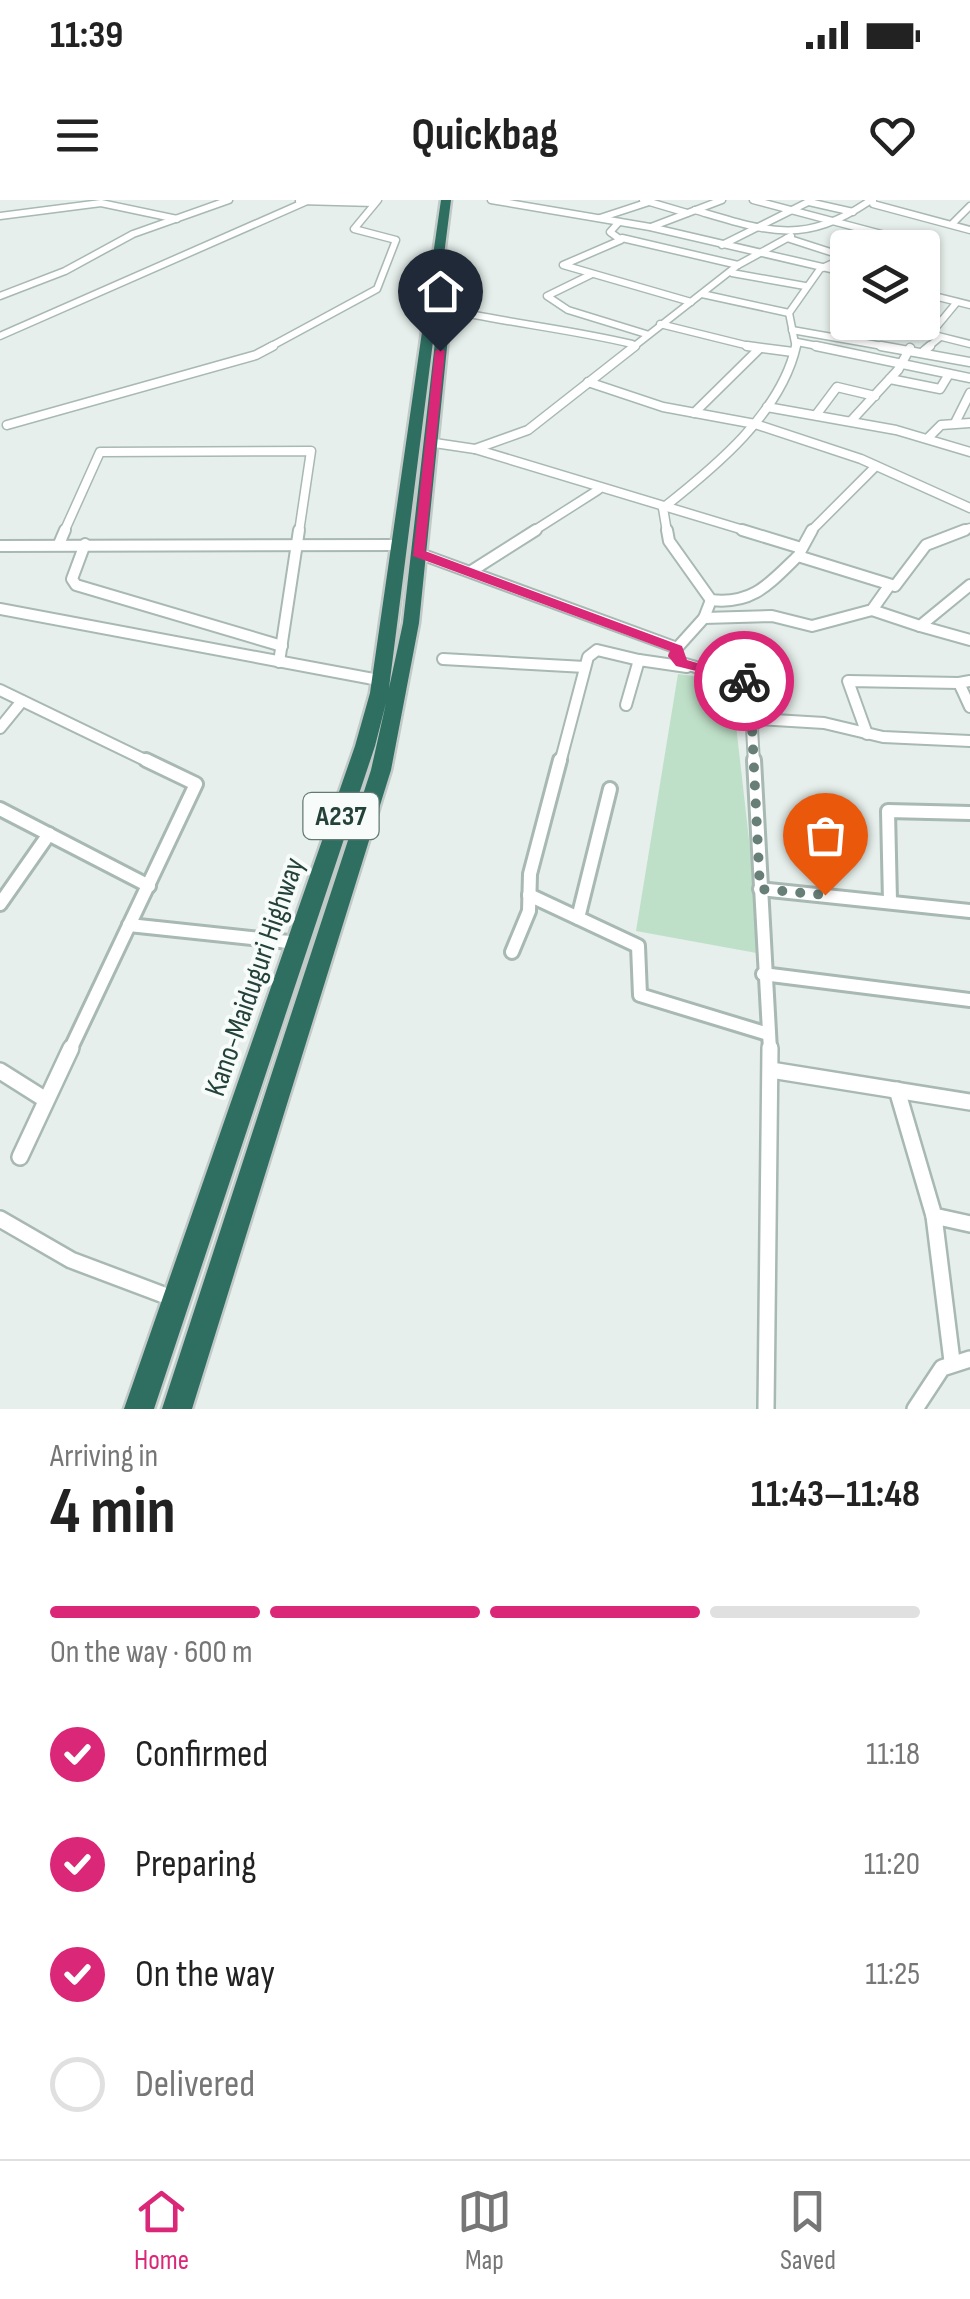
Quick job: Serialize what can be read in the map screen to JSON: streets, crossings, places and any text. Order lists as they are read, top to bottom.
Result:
{
  "streets": {
    "highway": ["A237", "Kano-Maiduguri Highway"]
  },
  "page": {
    "status": "11:39",
    "header": "Quickbag",
    "heading": ["4 min", "Arriving in", "11:43–11:48"],
    "bar": "On the way · 600 m",
    "list": [
      ["Confirmed", "11:18"],
      ["Preparing", "11:20"],
      ["On the way", "11:25"],
      "Delivered"
    ],
    "tabs": ["Home", "Map", "Saved"]
  }
}
